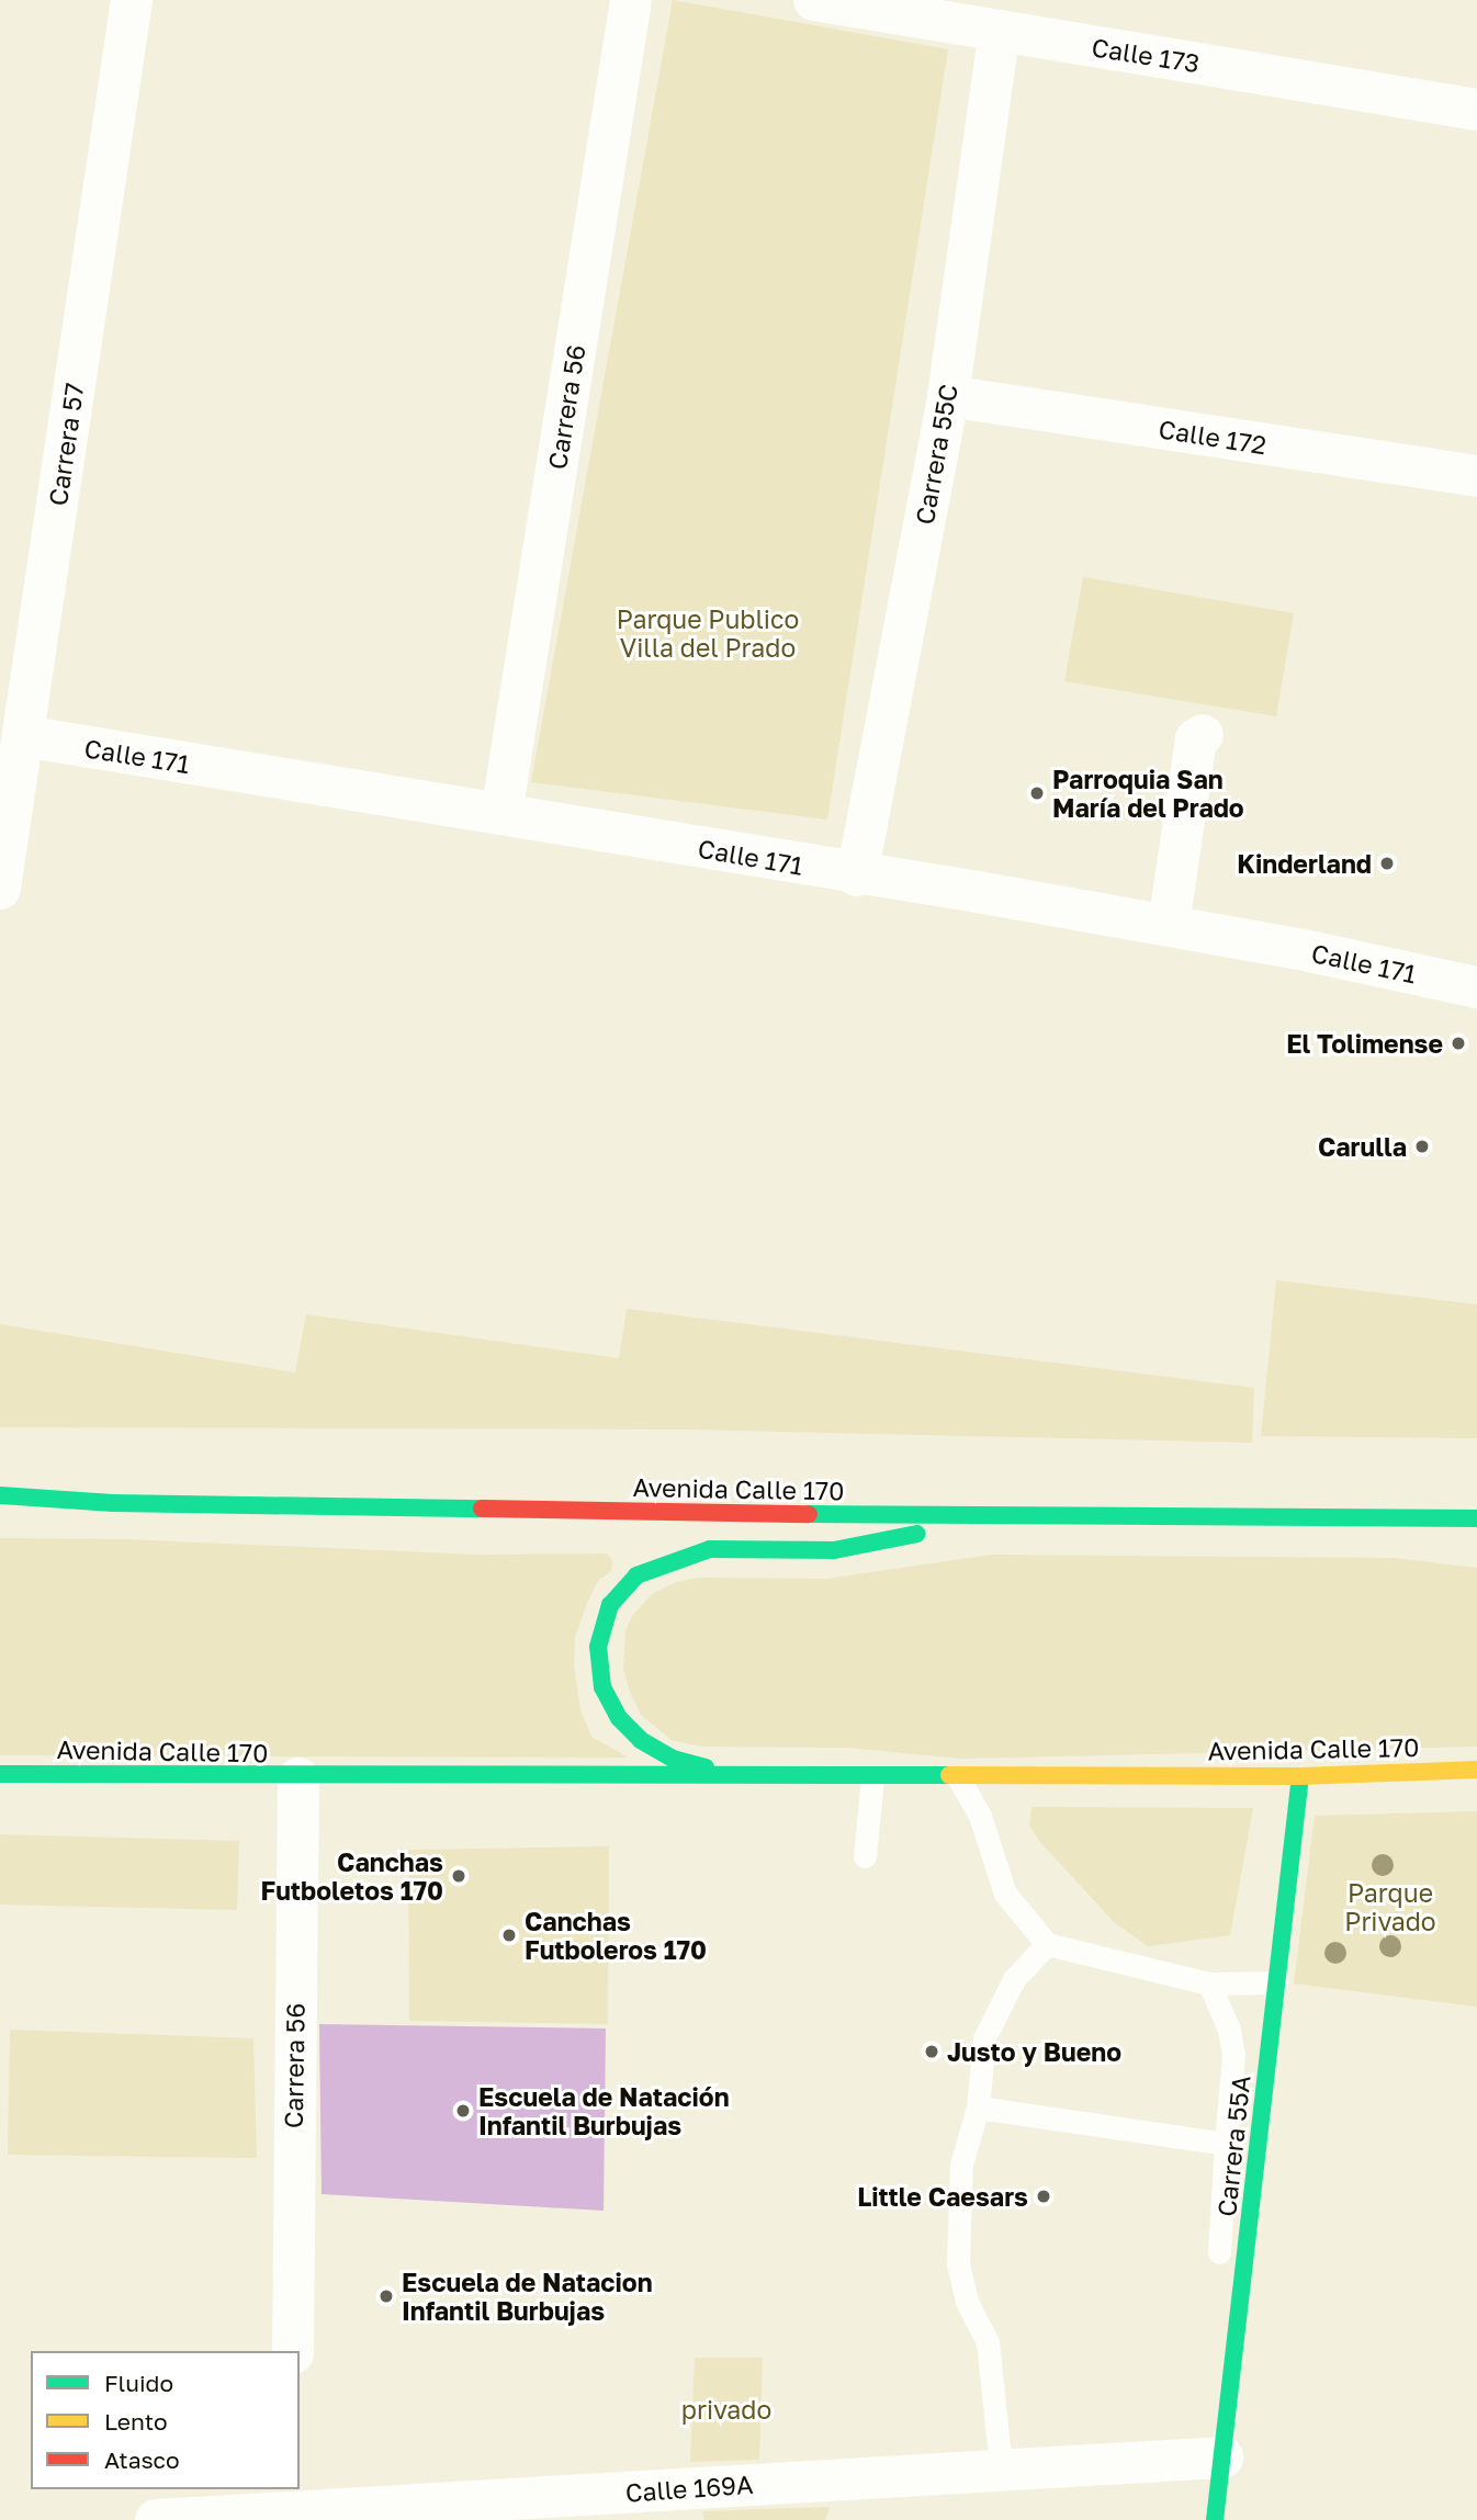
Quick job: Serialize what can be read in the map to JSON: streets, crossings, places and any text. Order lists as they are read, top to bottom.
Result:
{
  "streets": {
    "main road": ["Avenida Calle 170", "Carrera 55A"],
    "street": [
      "Calle 173",
      "Carrera 56",
      "Calle 172",
      "Carrera 57",
      "Carrera 55C",
      "Calle 171",
      "Calle 169A"
    ]
  },
  "crossings": [
    ["Calle 173", "Carrera 55C"],
    ["Carrera 56", "Calle 171"],
    ["Carrera 56", "Avenida Calle 170"],
    ["Calle 172", "Carrera 55C"],
    ["Carrera 57", "Calle 171"],
    ["Carrera 55C", "Calle 171"],
    ["Avenida Calle 170", "Carrera 55A"],
    ["Carrera 55A", "Calle 169A"]
  ],
  "parks": ["Parque Publico Villa del Prado", "Parque Privado", "privado"],
  "places": [
    "Parroquia San María del Prado",
    "Kinderland",
    "El Tolimense",
    "Carulla",
    "Canchas Futboletos 170",
    "Canchas Futboleros 170",
    "Justo y Bueno",
    "Escuela de Natación Infantil Burbujas",
    "Little Caesars",
    "Escuela de Natacion Infantil Burbujas"
  ],
  "legend": ["Fluido", "Lento", "Atasco"]
}
